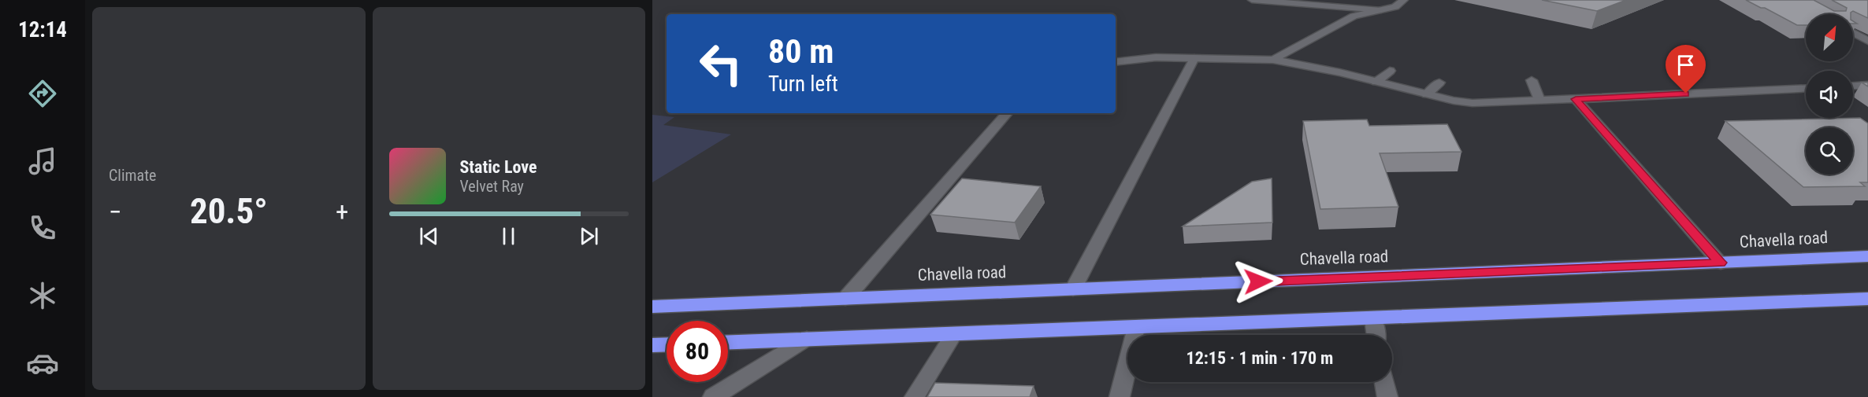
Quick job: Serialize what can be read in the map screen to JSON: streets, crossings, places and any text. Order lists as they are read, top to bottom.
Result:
{
  "streets": {
    "highway": ["Chavella road"]
  },
  "north": "top right",
  "page": {
    "tabs": "12:14",
    "tile": "Climate",
    "turn": ["80 m", "Turn left"],
    "song": ["Static Love", "Velvet Ray"],
    "heat": ["−", "20.5°", "+"],
    "limit": "80",
    "trip": "12:15 · 1 min · 170 m"
  }
}
